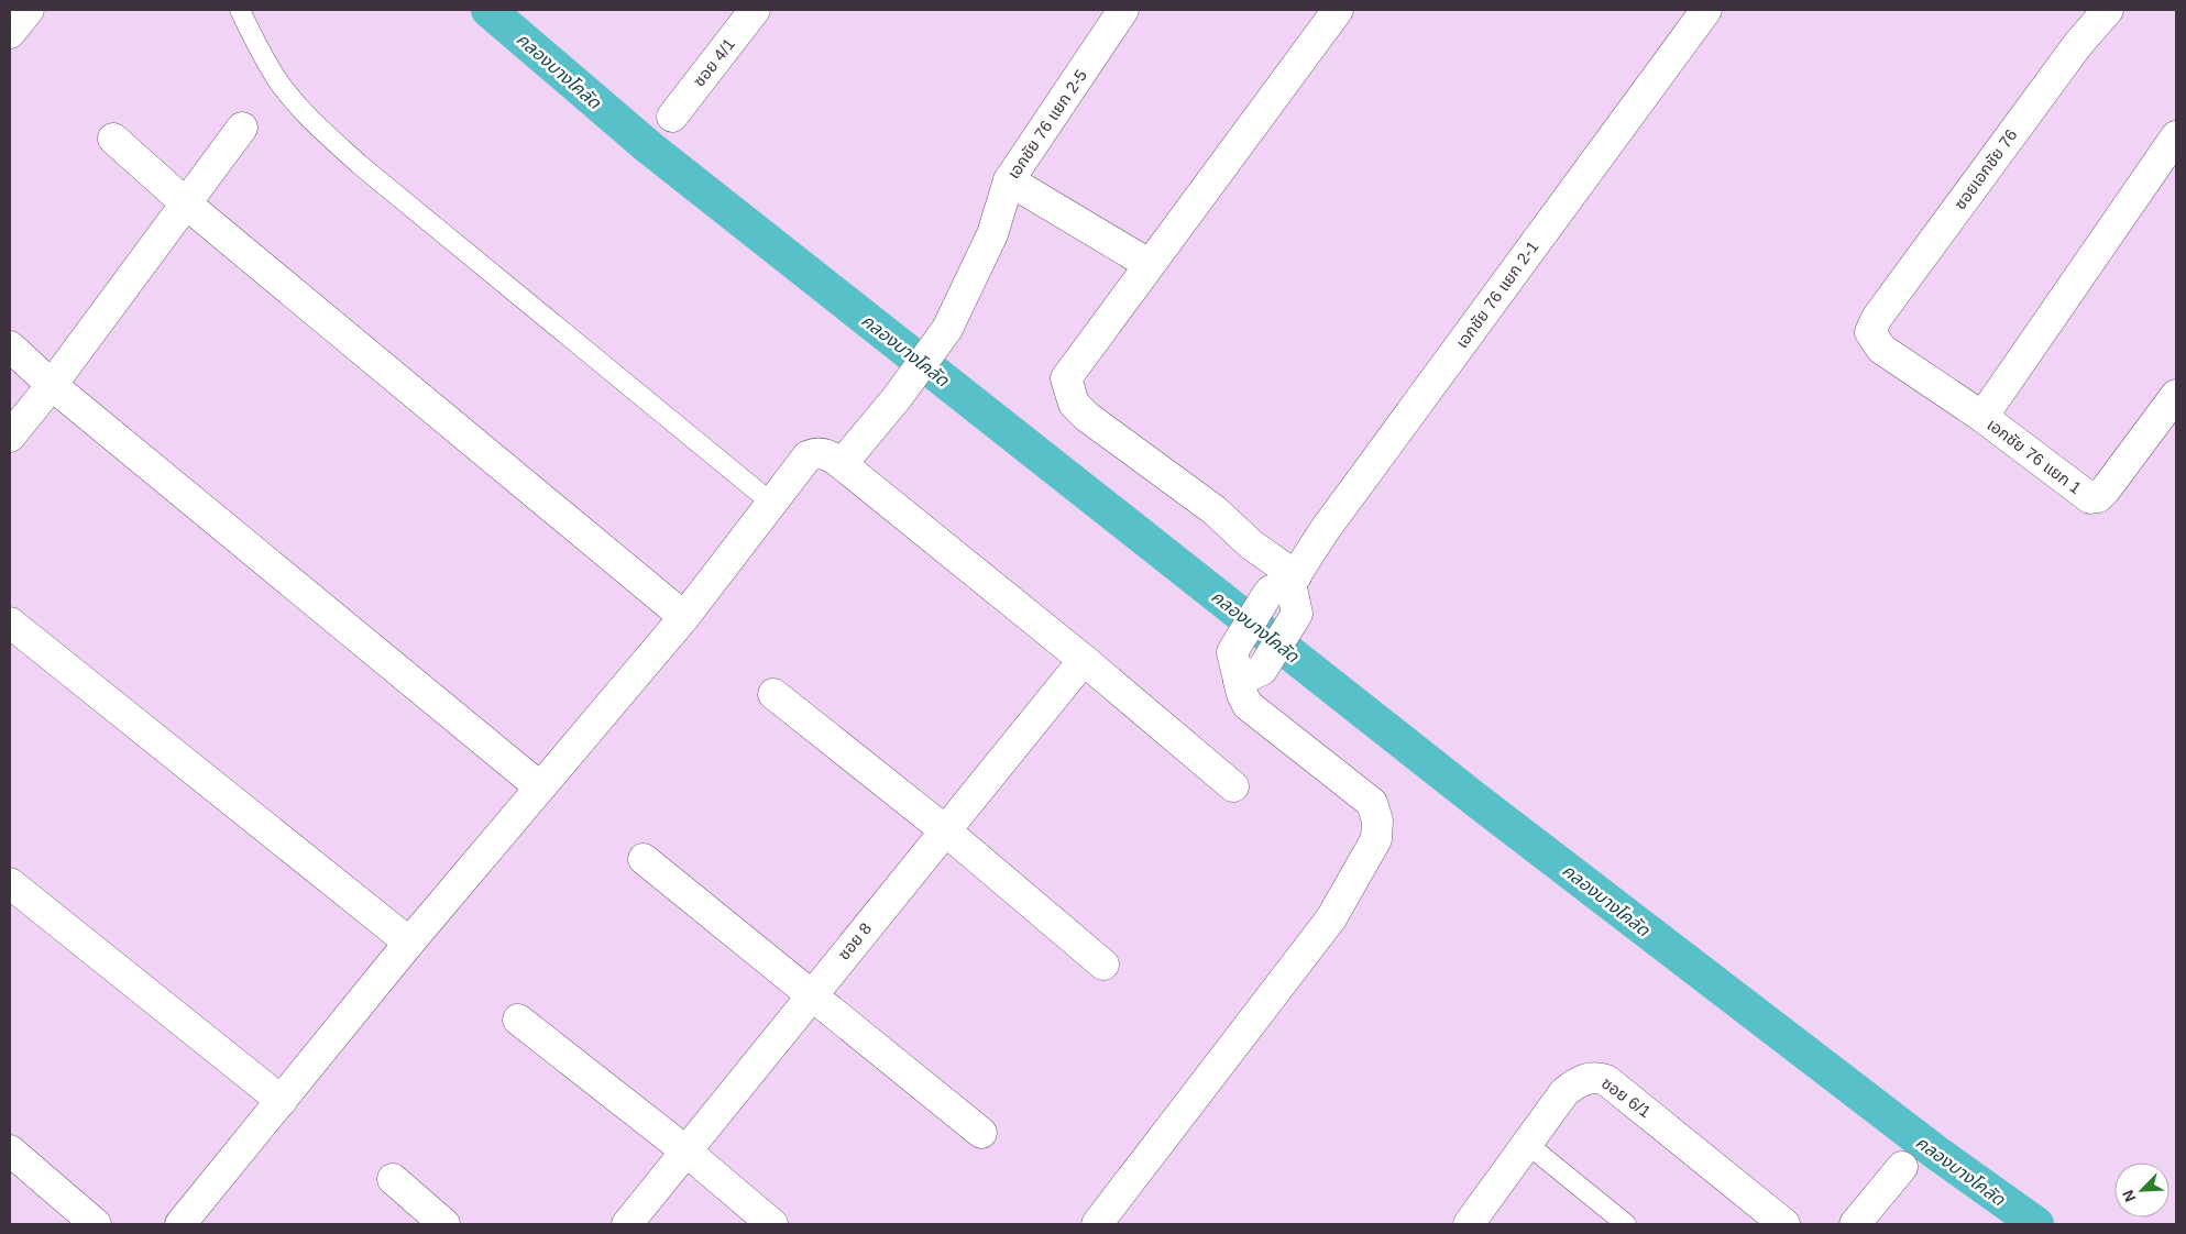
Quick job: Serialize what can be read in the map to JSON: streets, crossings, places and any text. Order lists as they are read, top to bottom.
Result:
{
  "streets": {
    "street": [
      "ซอย 4/1",
      "เอกชัย 76 แยก 2-5",
      "ซอยเอกชัย 76",
      "เอกชัย 76 แยก 2-1",
      "เอกชัย 76 แยก 1",
      "ซอย 8",
      "ซอย 6/1"
    ]
  },
  "crossings": [
    ["ซอยเอกชัย 76", "เอกชัย 76 แยก 1"]
  ],
  "water": ["คลองบางโคลัด"],
  "north": "bottom left"
}
